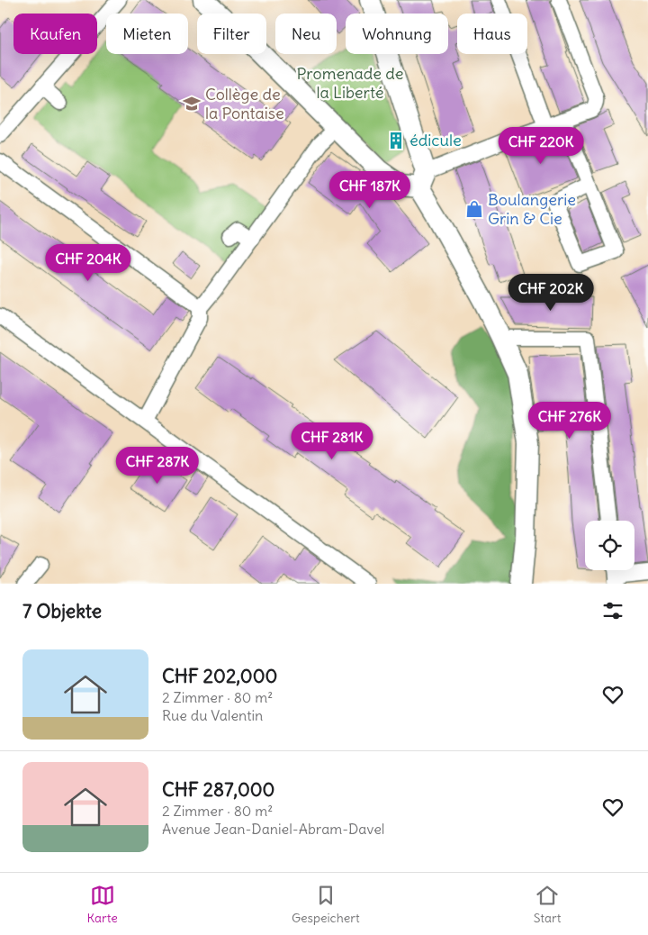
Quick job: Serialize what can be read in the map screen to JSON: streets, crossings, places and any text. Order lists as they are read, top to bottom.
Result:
{
  "parks": ["Promenade de la Liberté"],
  "places": {
    "school or university": ["Collège de la Pontaise"],
    "building": ["édicule"],
    "shop": ["Boulangerie Grin & Cie"]
  },
  "page": {
    "chip": [
      "Kaufen",
      "Mieten",
      "Filter",
      "Neu",
      "Wohnung",
      "Haus"
    ],
    "price": [
      "CHF 220K",
      "CHF 187K",
      "CHF 204K",
      "CHF 202K",
      "CHF 276K",
      "CHF 281K",
      "CHF 287K"
    ],
    "heading": "7 Objekte",
    "list": [
      {
        "name": "CHF 202,000",
        "note": "2 Zimmer · 80 m² · Rue du Valentin"
      },
      {
        "name": "CHF 287,000",
        "note": "2 Zimmer · 80 m² · Avenue Jean-Daniel-Abram-Davel"
      }
    ],
    "tabs": ["Karte", "Gespeichert", "Start"]
  }
}
